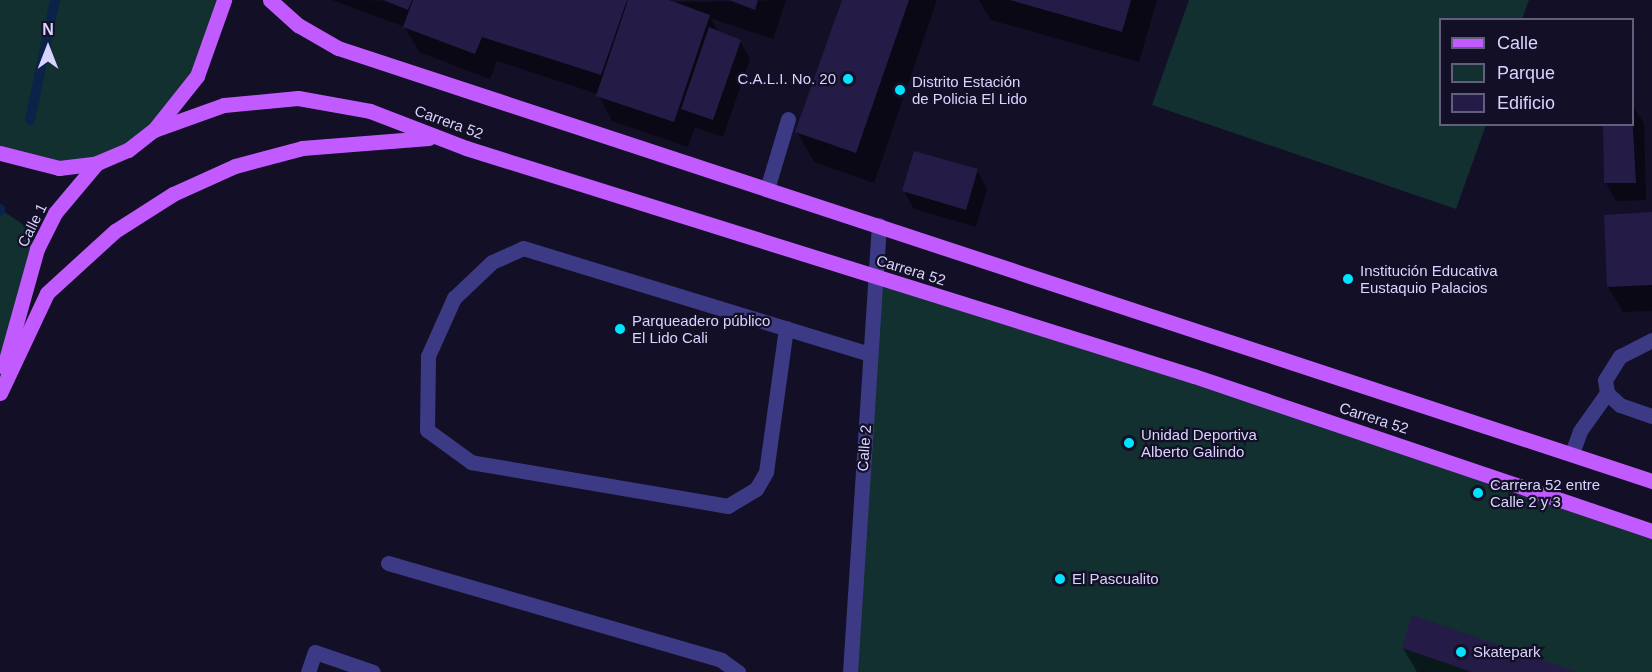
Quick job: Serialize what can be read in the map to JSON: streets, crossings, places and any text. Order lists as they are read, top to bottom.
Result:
{
  "streets": {
    "main road": ["Carrera 52", "Calle 1"],
    "street": ["Calle 2"]
  },
  "crossings": [
    ["Carrera 52", "Calle 2"]
  ],
  "places": [
    "C.A.L.I. No. 20",
    "Distrito Estación de Policia El Lido",
    "Institución Educativa Eustaquio Palacios",
    "Parqueadero público El Lido Cali",
    "Unidad Deportiva Alberto Galindo",
    "Carrera 52 entre Calle 2 y 3",
    "El Pascualito",
    "Skatepark"
  ],
  "legend": ["Calle", "Parque", "Edificio"],
  "north": "top"
}
